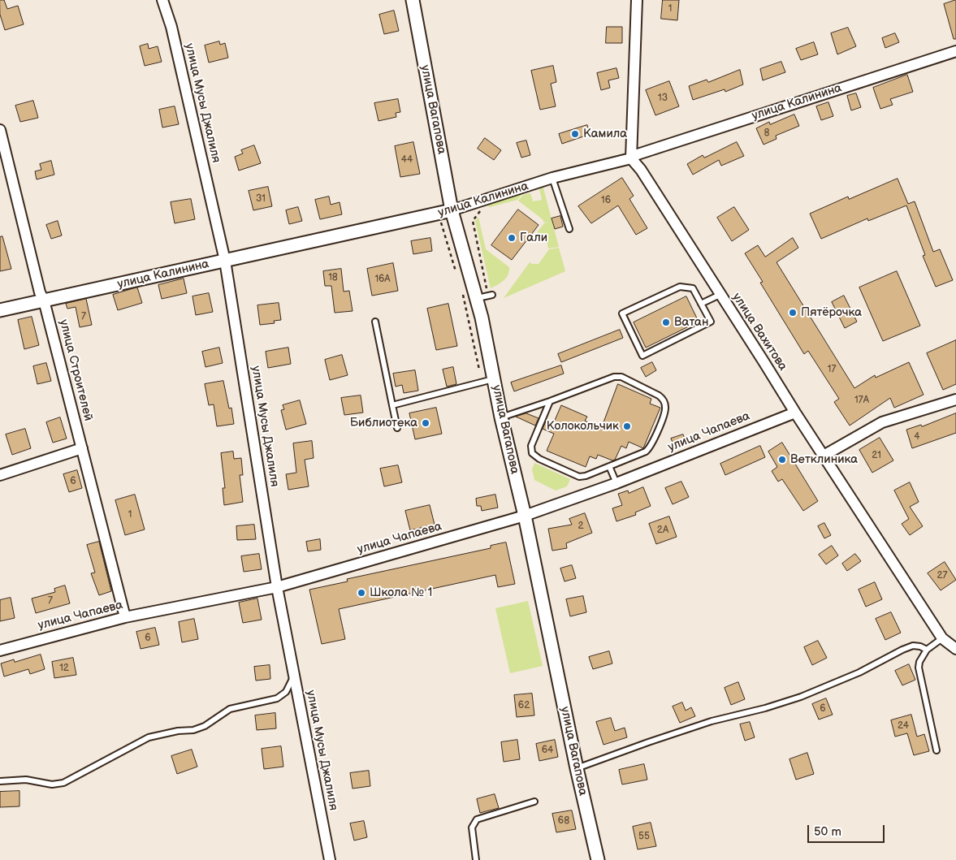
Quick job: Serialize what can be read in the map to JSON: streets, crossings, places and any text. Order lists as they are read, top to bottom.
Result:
{
  "streets": {
    "street": [
      "улица Калинина",
      "улица Мусы Джалиля",
      "улица Вагапова",
      "улица Вахитова",
      "улица Строителей",
      "улица Чапаева"
    ]
  },
  "crossings": [
    ["улица Калинина", "улица Мусы Джалиля"],
    ["улица Калинина", "улица Вагапова"],
    ["улица Калинина", "улица Вахитова"],
    ["улица Калинина", "улица Строителей"],
    ["улица Мусы Джалиля", "улица Чапаева"],
    ["улица Вагапова", "улица Чапаева"],
    ["улица Вахитова", "улица Чапаева"],
    ["улица Строителей", "улица Чапаева"]
  ],
  "places": [
    "Камила",
    "Гали",
    "Пятёрочка",
    "Ватан",
    "Библиотека",
    "Колокольчик",
    "Ветклиника",
    "Школа № 1"
  ],
  "house_numbers": [
    "1",
    "13",
    "8",
    "44",
    "31",
    "16",
    "18",
    "16А",
    "7",
    "17",
    "17А",
    "4",
    "21",
    "6",
    "1",
    "2",
    "2А",
    "27",
    "7",
    "6",
    "12",
    "62",
    "6",
    "24",
    "64",
    "68",
    "55"
  ],
  "scale_bar": "50 m"
}
